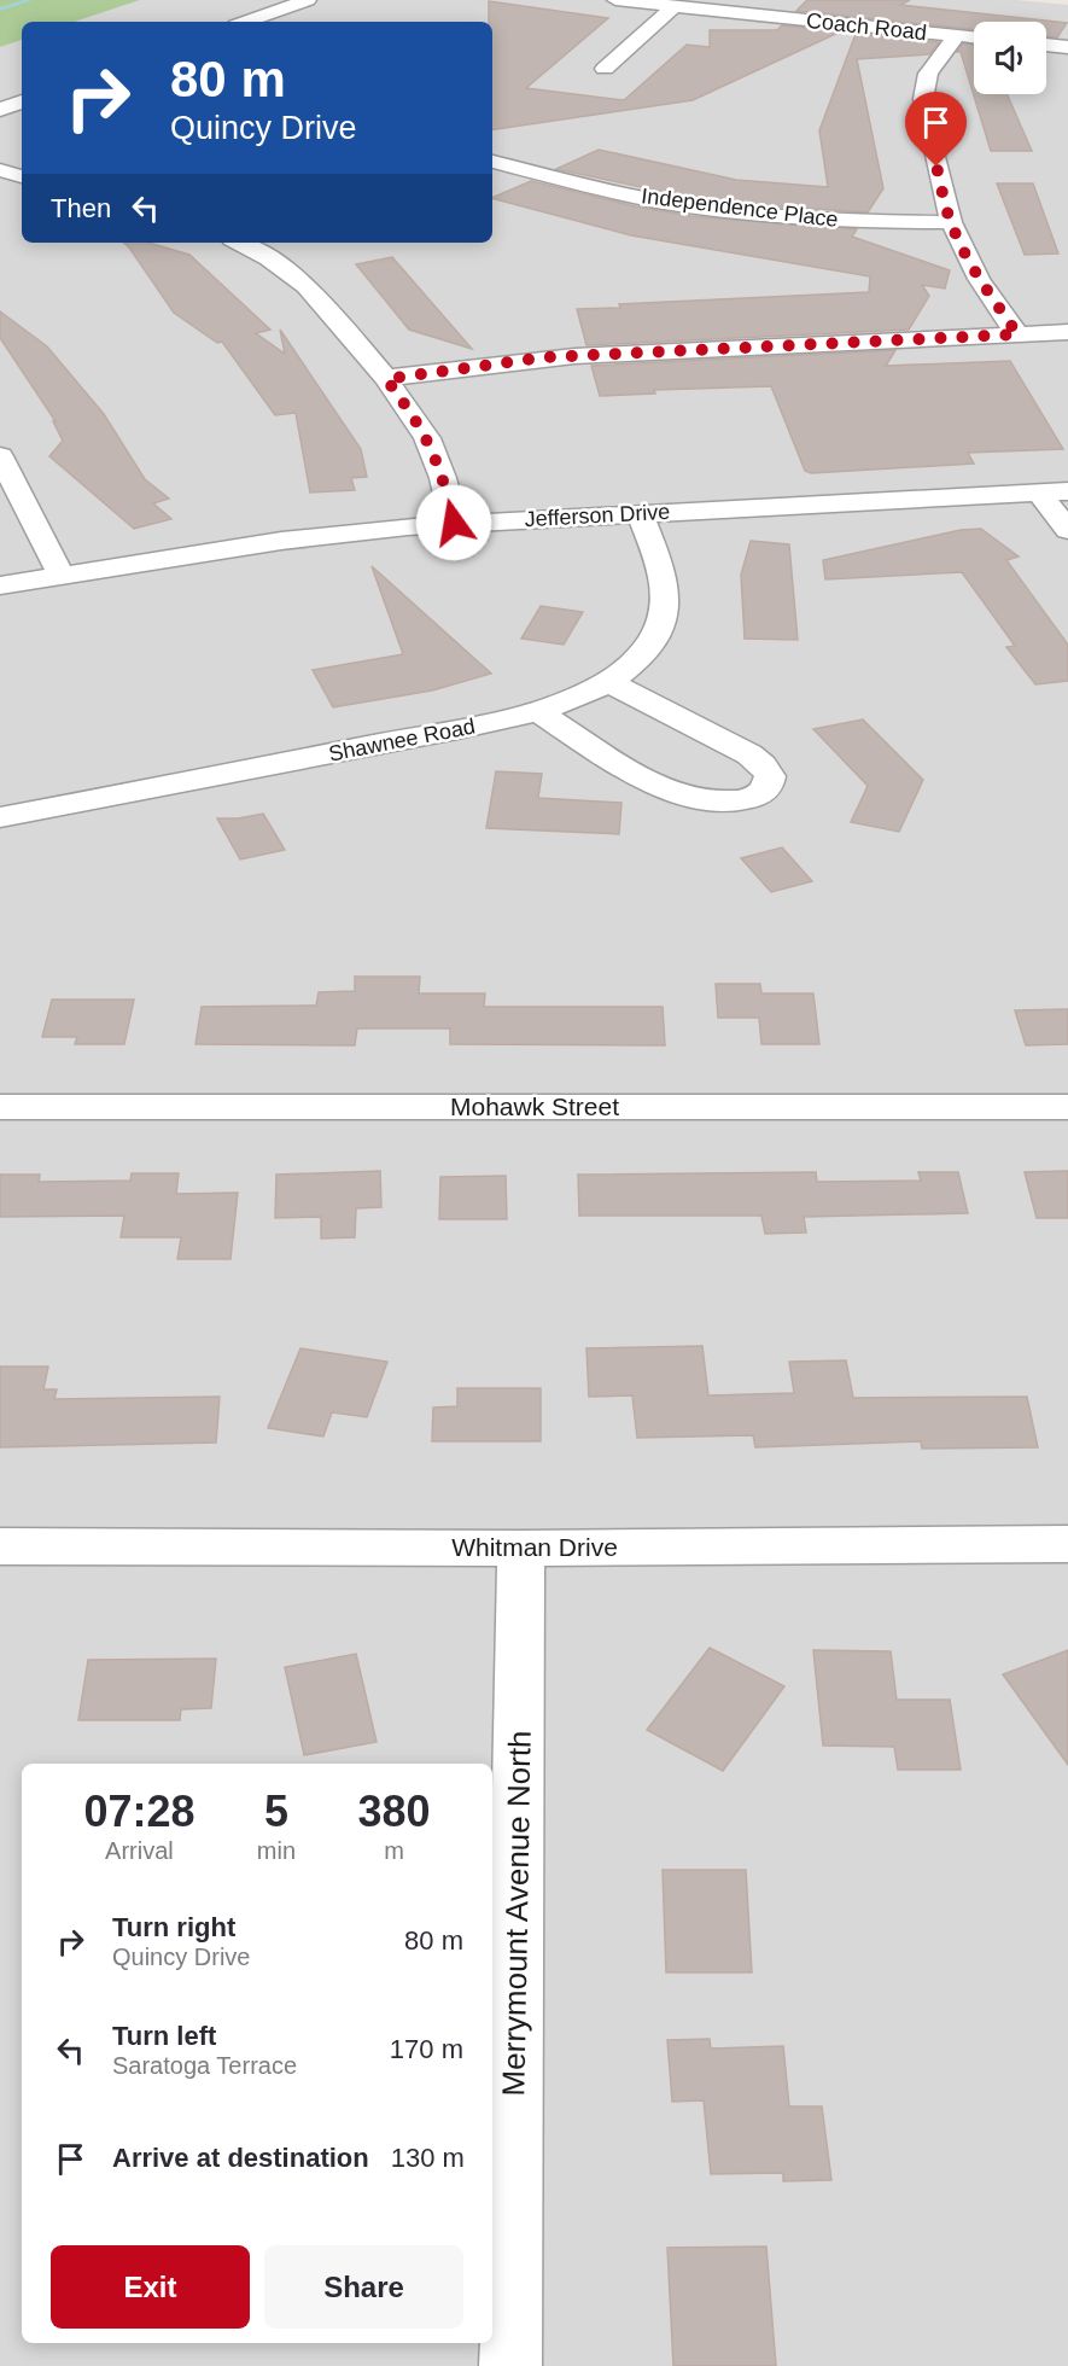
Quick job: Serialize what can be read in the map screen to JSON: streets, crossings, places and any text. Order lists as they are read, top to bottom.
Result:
{
  "streets": {
    "street": [
      "Coach Road",
      "Independence Place",
      "Jefferson Drive",
      "Shawnee Road",
      "Mohawk Street",
      "Whitman Drive",
      "Merrymount Avenue North"
    ]
  },
  "crossings": [
    ["Jefferson Drive", "Shawnee Road"],
    ["Whitman Drive", "Merrymount Avenue North"]
  ],
  "page": {
    "turn": ["80 m", "Quincy Drive"],
    "then": "Then",
    "eta": [
      "07:28",
      "Arrival",
      "5",
      "min",
      "380",
      "m"
    ],
    "list": [
      {
        "name": "Turn right",
        "note": "Quincy Drive",
        "value": "80 m"
      },
      {
        "name": "Turn left",
        "note": "Saratoga Terrace",
        "value": "170 m"
      },
      {
        "name": "Arrive at destination",
        "value": "130 m"
      }
    ],
    "buttons": ["Exit", "Share"]
  }
}
